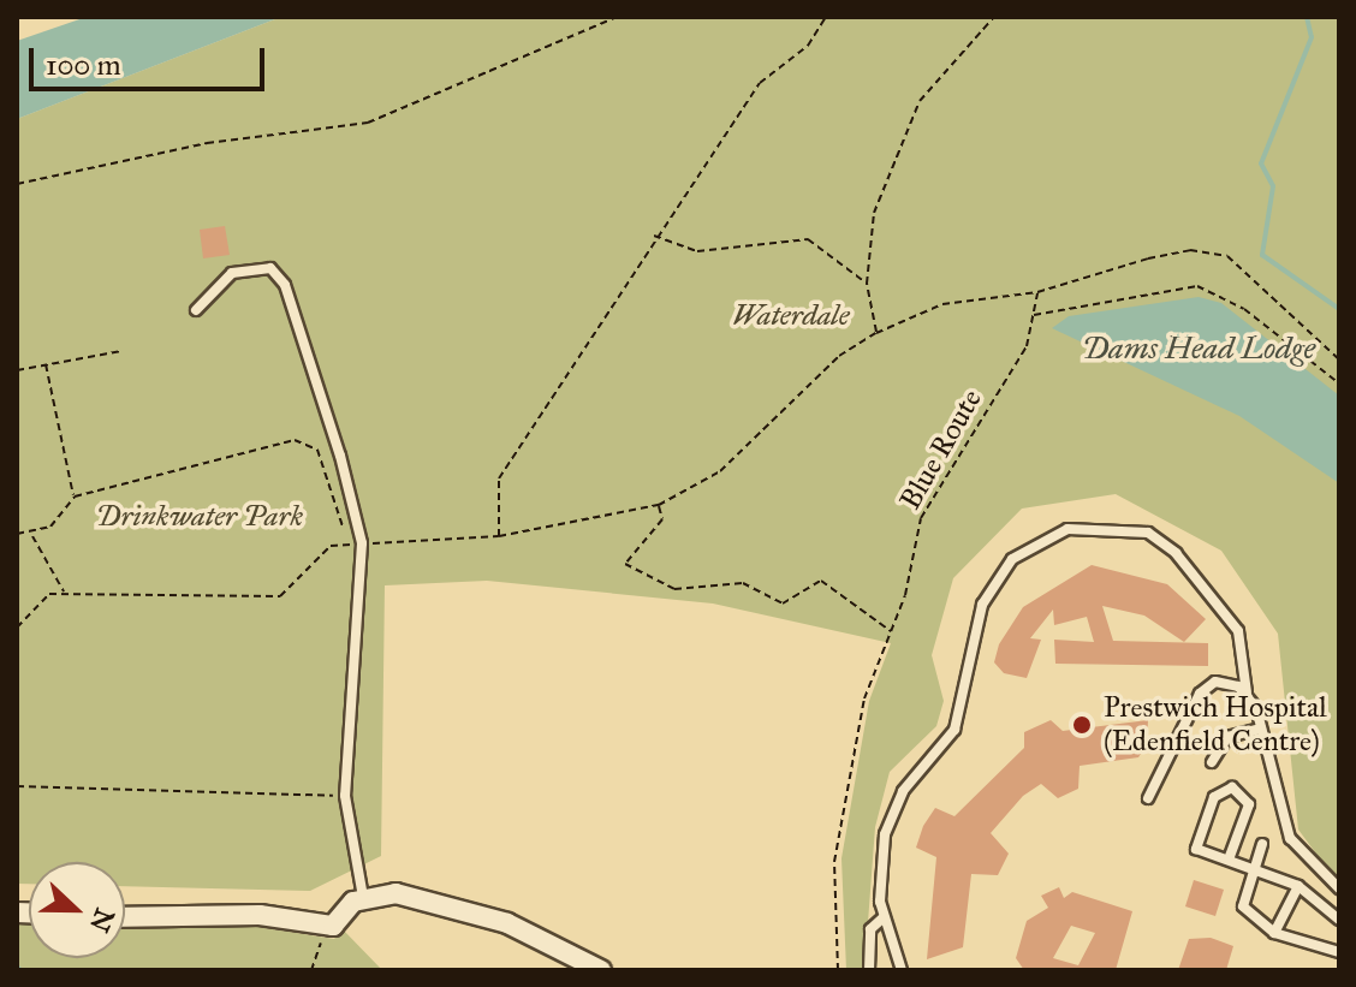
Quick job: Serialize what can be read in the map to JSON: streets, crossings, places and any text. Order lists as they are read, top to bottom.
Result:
{
  "streets": {
    "path": ["Blue Route"]
  },
  "water": ["Dams Head Lodge"],
  "parks": ["Waterdale", "Drinkwater Park"],
  "places": ["Prestwich Hospital (Edenfield Centre)"],
  "scale_bar": "100 m",
  "north": "right"
}
